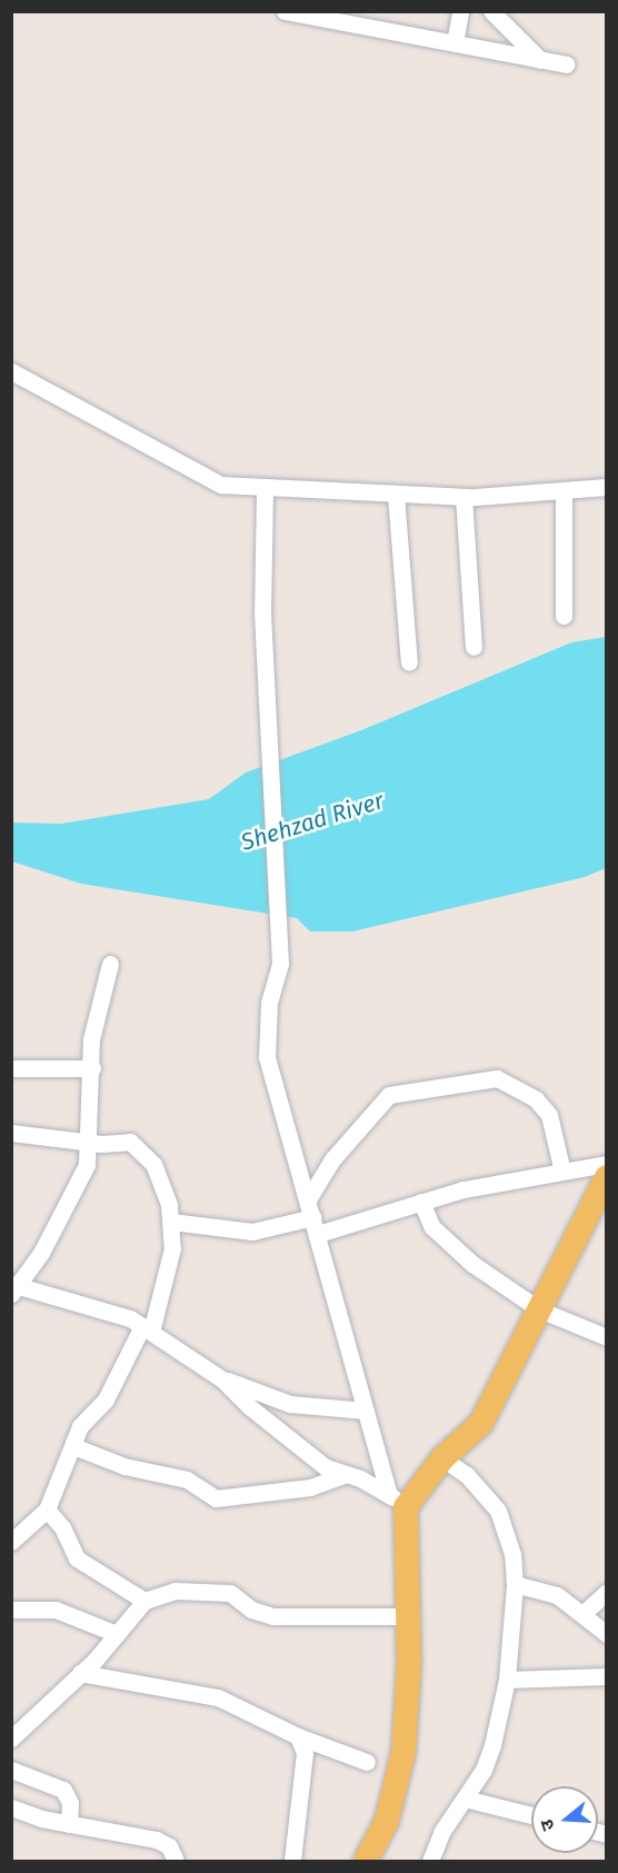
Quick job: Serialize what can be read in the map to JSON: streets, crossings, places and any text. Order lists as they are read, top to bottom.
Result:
{
  "water": ["Shehzad River"],
  "north": "left"
}
